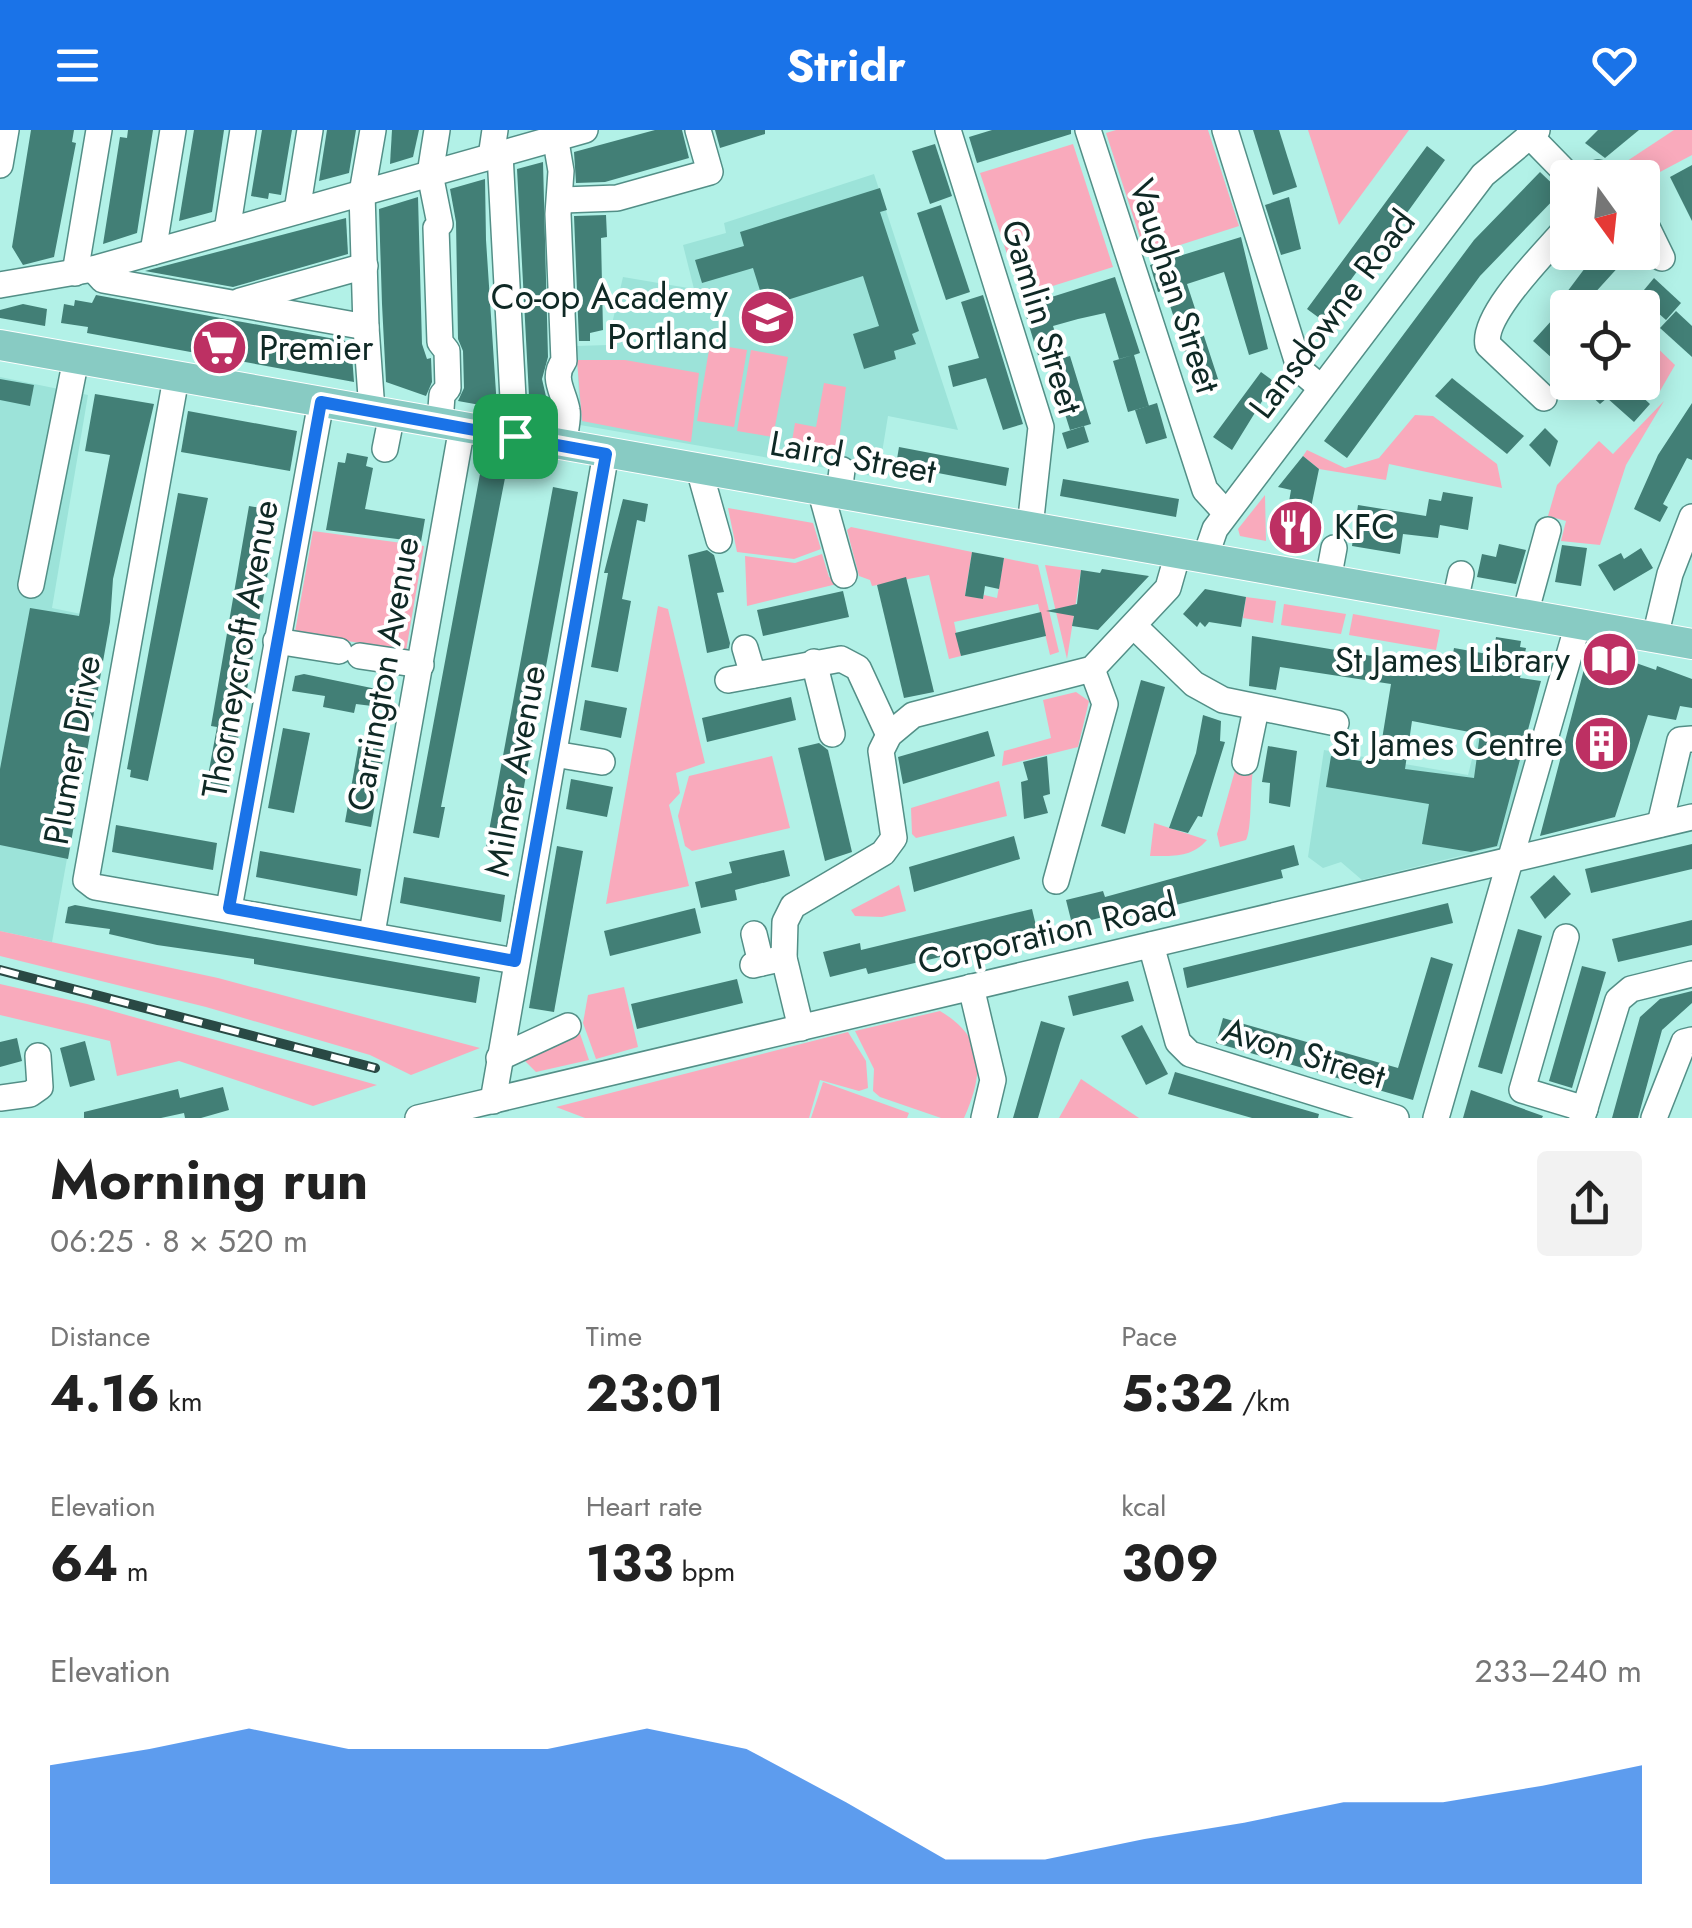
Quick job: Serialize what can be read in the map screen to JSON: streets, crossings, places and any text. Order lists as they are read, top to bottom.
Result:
{
  "streets": {
    "main road": ["Laird Street"],
    "street": [
      "Vaughan Street",
      "Lansdowne Road",
      "Gamlin Street",
      "Thorneycroft Avenue",
      "Carrington Avenue",
      "Plumer Drive",
      "Milner Avenue",
      "Corporation Road",
      "Avon Street"
    ]
  },
  "crossings": [
    ["Vaughan Street", "Lansdowne Road"],
    ["Lansdowne Road", "Laird Street"],
    ["Gamlin Street", "Laird Street"],
    ["Laird Street", "Thorneycroft Avenue"],
    ["Laird Street", "Carrington Avenue"],
    ["Laird Street", "Plumer Drive"],
    ["Laird Street", "Milner Avenue"],
    ["Thorneycroft Avenue", "Plumer Drive"],
    ["Carrington Avenue", "Plumer Drive"],
    ["Plumer Drive", "Milner Avenue"],
    ["Milner Avenue", "Corporation Road"],
    ["Corporation Road", "Avon Street"]
  ],
  "places": {
    "school or university": ["Co-op Academy Portland"],
    "supermarket": ["Premier"],
    "restaurant": ["KFC"],
    "library": ["St James Library"],
    "building": ["St James Centre"]
  },
  "north": "bottom",
  "page": {
    "header": "Stridr",
    "heading": ["Morning run", "06:25 · 8 × 520 m"],
    "stats": [
      ["Distance", "4.16 km"],
      ["Time", "23:01"],
      ["Pace", "5:32 /km"],
      ["Elevation", "64 m"],
      ["Heart rate", "133 bpm"],
      ["kcal", "309"]
    ],
    "chart": ["Elevation", "233–240 m"]
  }
}
